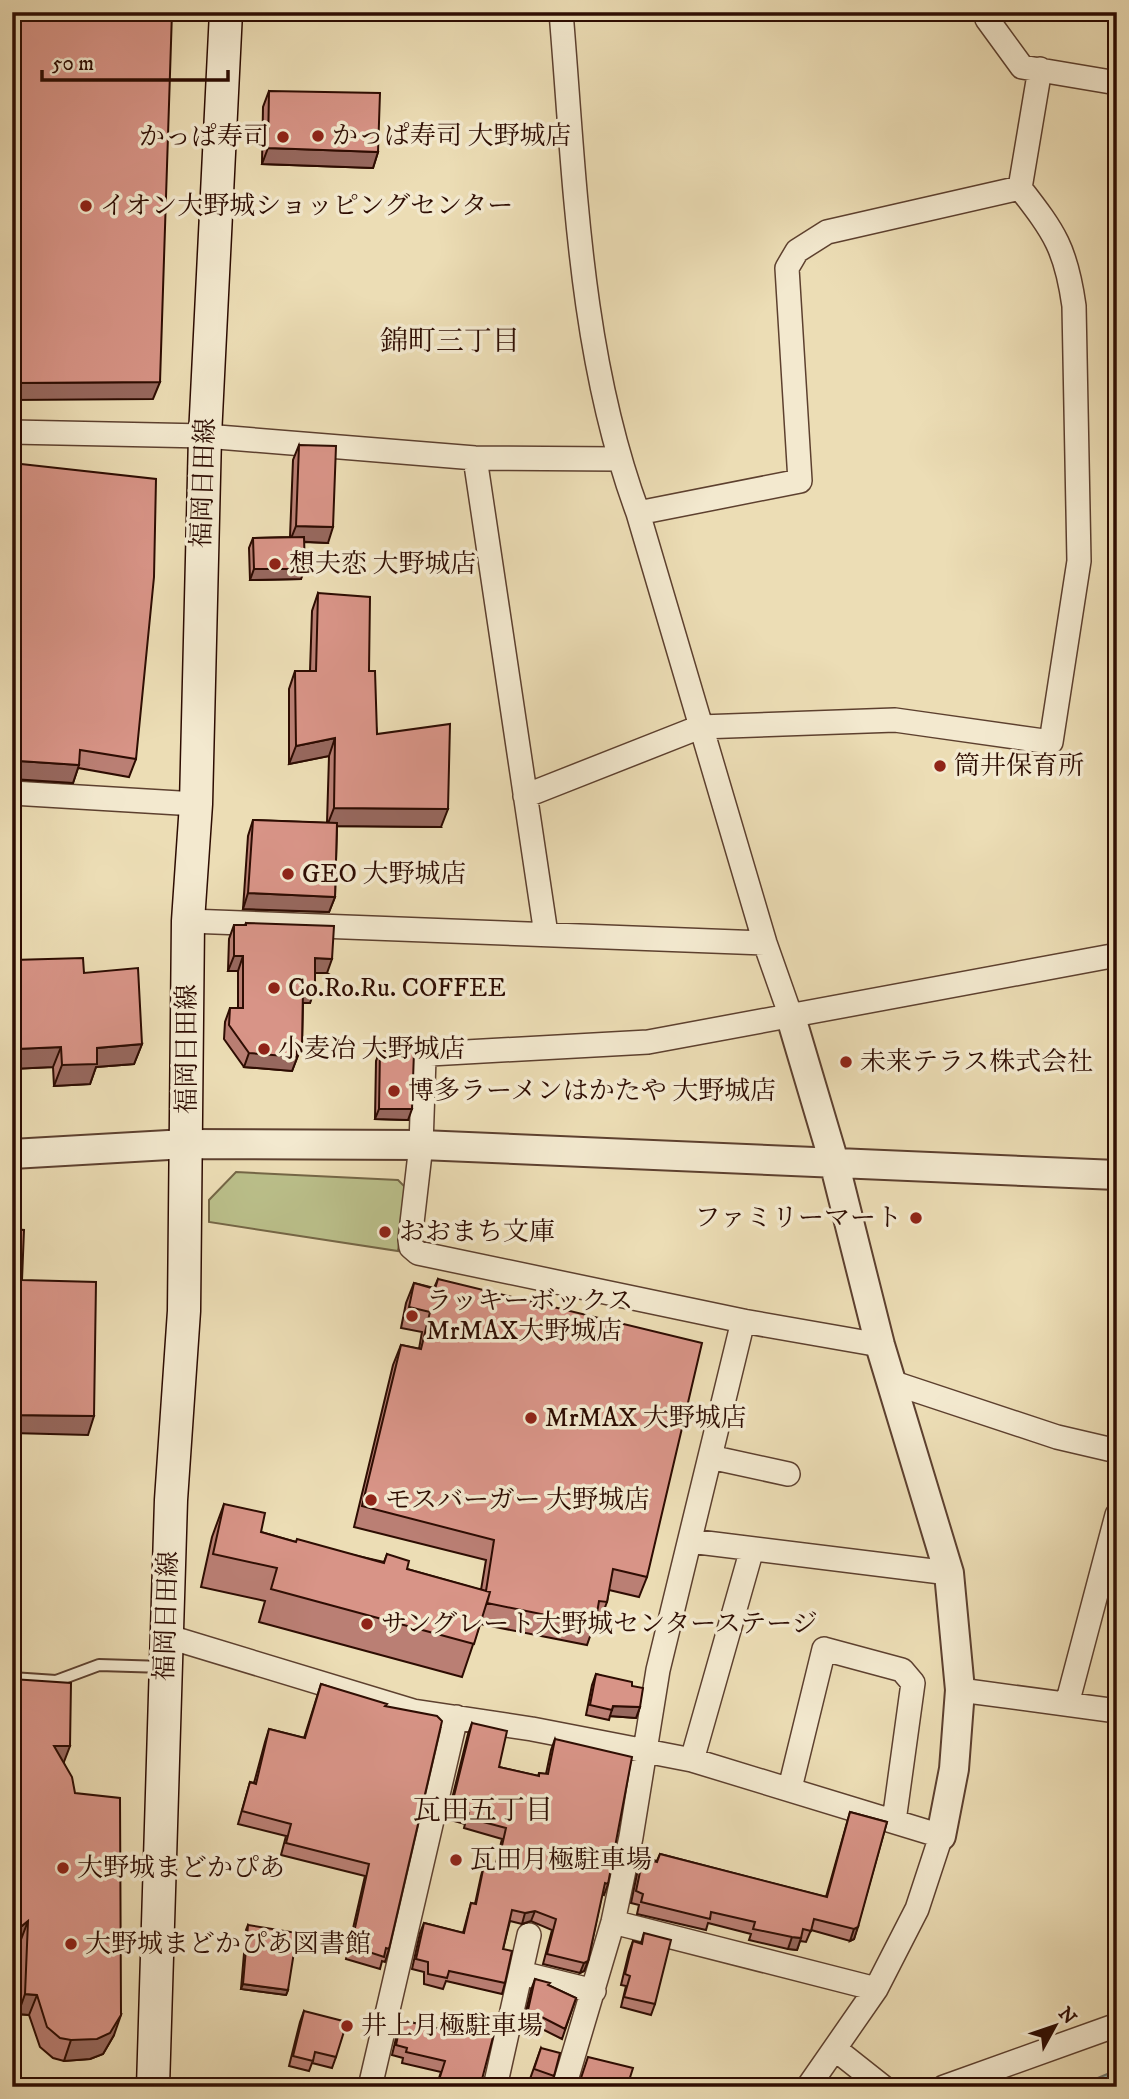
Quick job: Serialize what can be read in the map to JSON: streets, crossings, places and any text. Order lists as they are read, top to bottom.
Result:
{
  "streets": {
    "main road": ["福岡日田線"]
  },
  "districts": ["錦町三丁目", "瓦田五丁目"],
  "places": [
    "かっぱ寿司 大野城店",
    "かっぱ寿司",
    "イオン大野城ショッピングセンター",
    "想夫恋 大野城店",
    "筒井保育所",
    "GEO 大野城店",
    "Co.Ro.Ru. COFFEE",
    "小麦冶 大野城店",
    "未来テラス株式会社",
    "博多ラーメンはかたや 大野城店",
    "ファミリーマート",
    "おおまち文庫",
    "ラッキーボックス MrMAX大野城店",
    "MrMAX 大野城店",
    "モスバーガー 大野城店",
    "サングレート大野城センターステージ",
    "瓦田月極駐車場",
    "大野城まどかぴあ",
    "大野城まどかぴあ図書館",
    "井上月極駐車場"
  ],
  "scale_bar": "50 m",
  "north": "top right"
}
